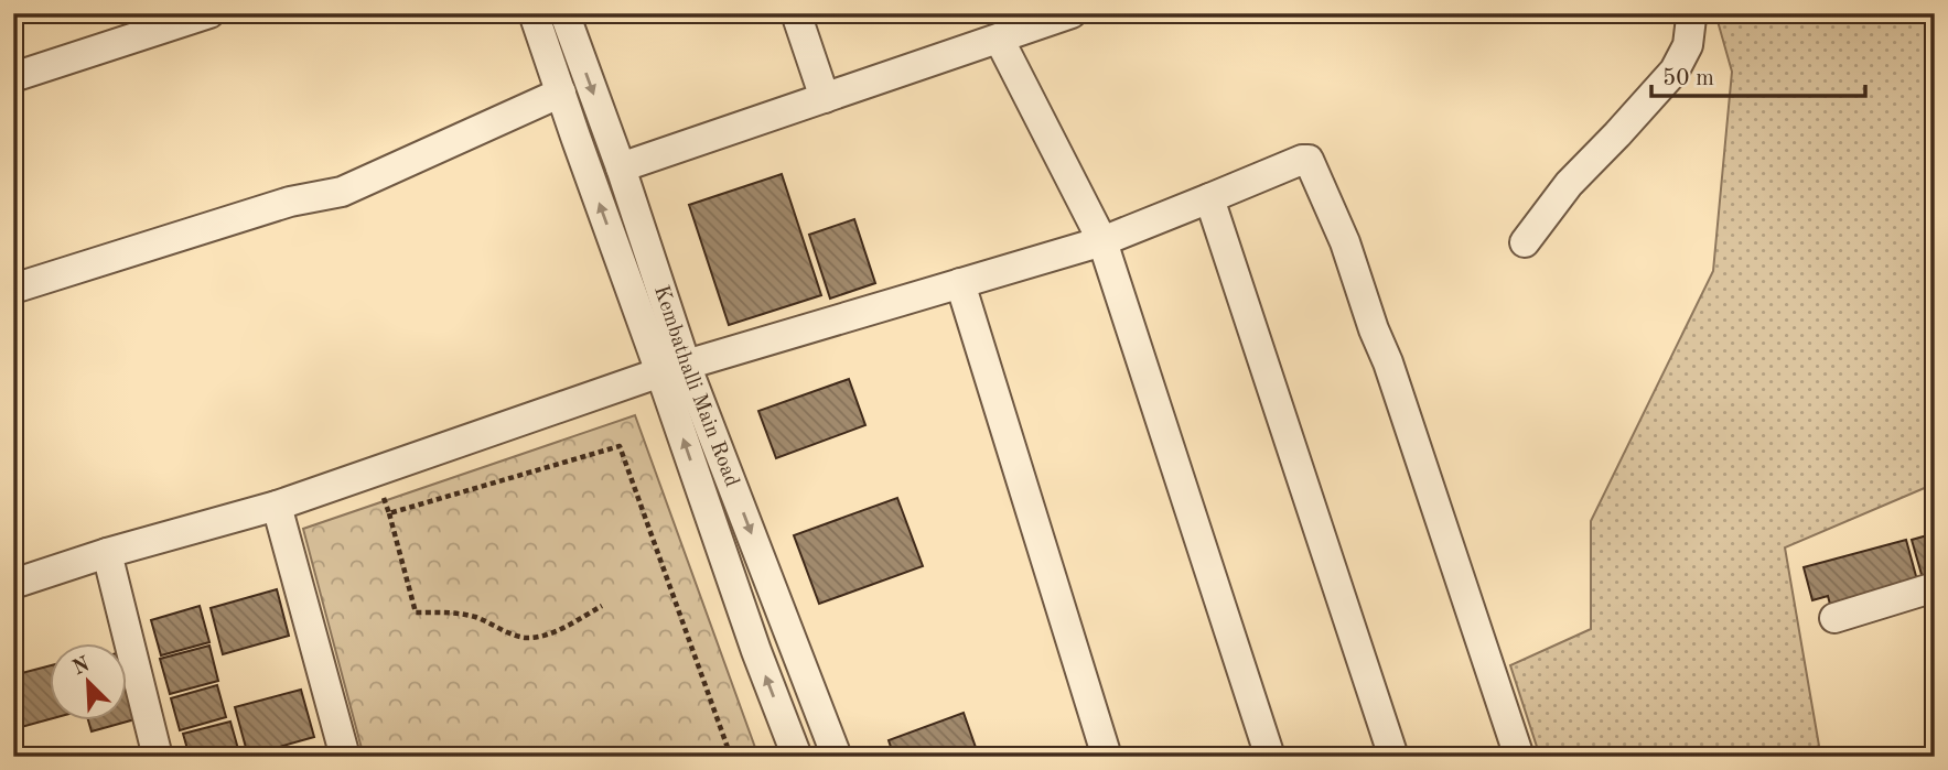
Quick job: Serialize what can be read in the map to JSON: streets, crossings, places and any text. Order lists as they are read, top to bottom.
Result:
{
  "streets": {
    "street": ["Kembathalli Main Road"]
  },
  "scale_bar": "50 m",
  "north": "top left"
}
